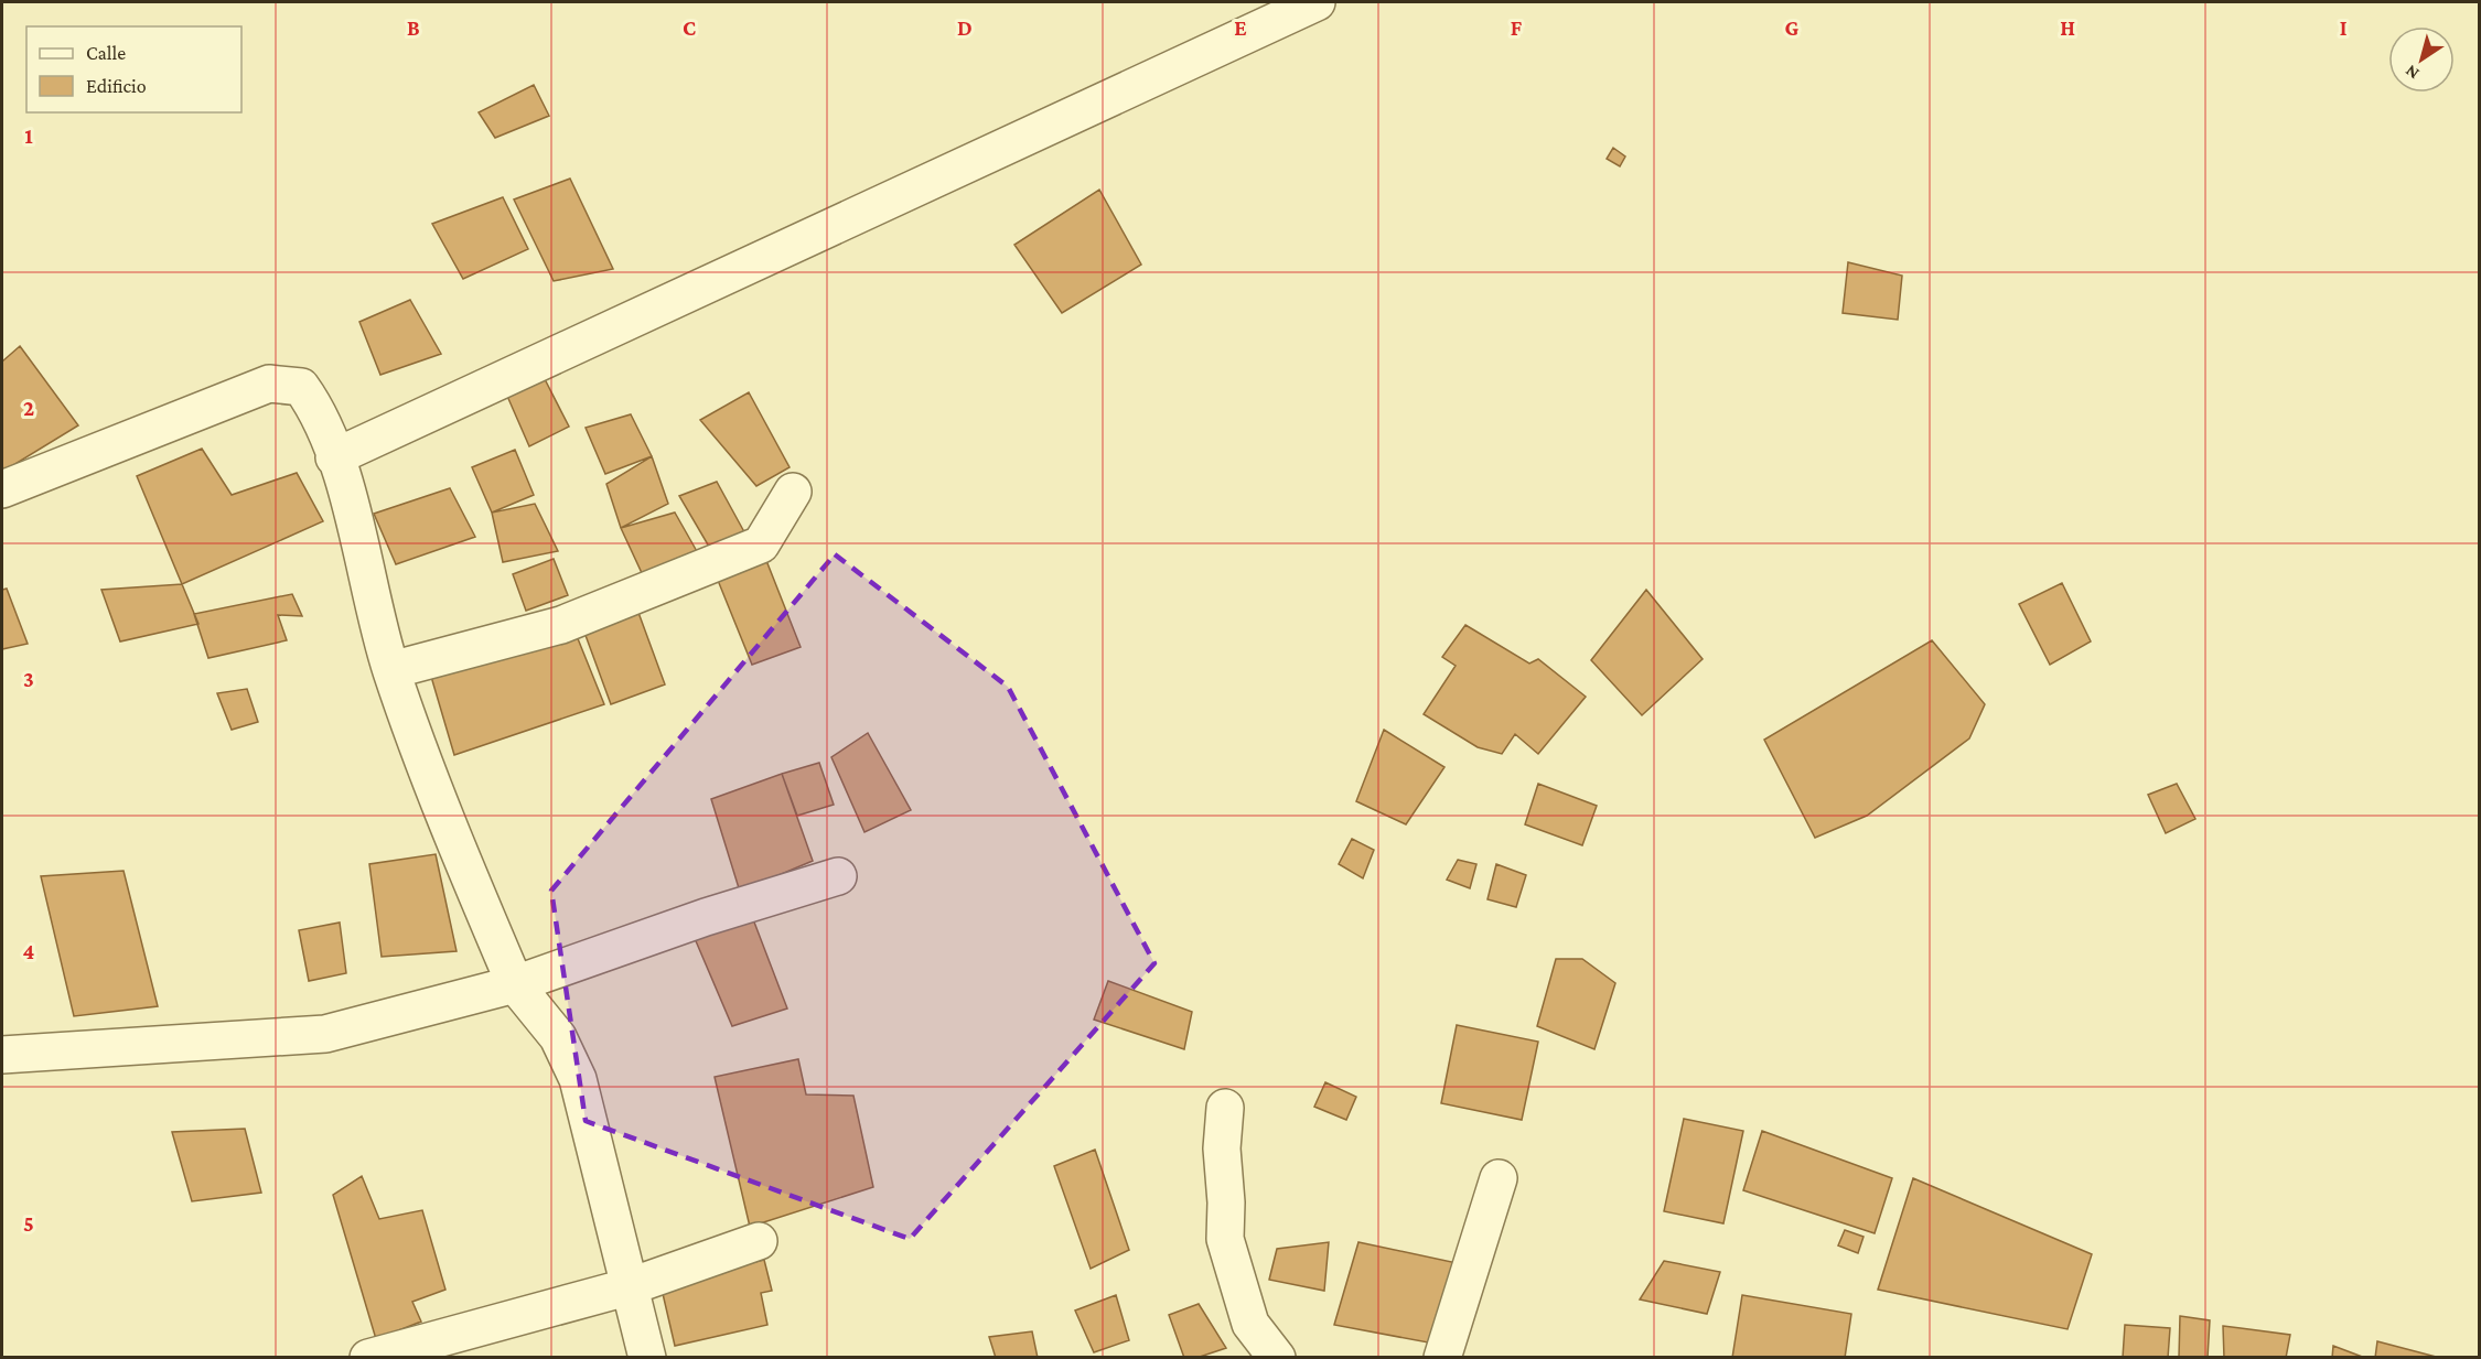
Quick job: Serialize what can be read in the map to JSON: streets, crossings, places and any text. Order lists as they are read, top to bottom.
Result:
{
  "legend": ["Calle", "Edificio"],
  "north": "bottom left",
  "grid": {
    "columns": [
      "B",
      "C",
      "D",
      "E",
      "F",
      "G",
      "H",
      "I"
    ],
    "rows": [
      "1",
      "2",
      "3",
      "4",
      "5"
    ]
  }
}
